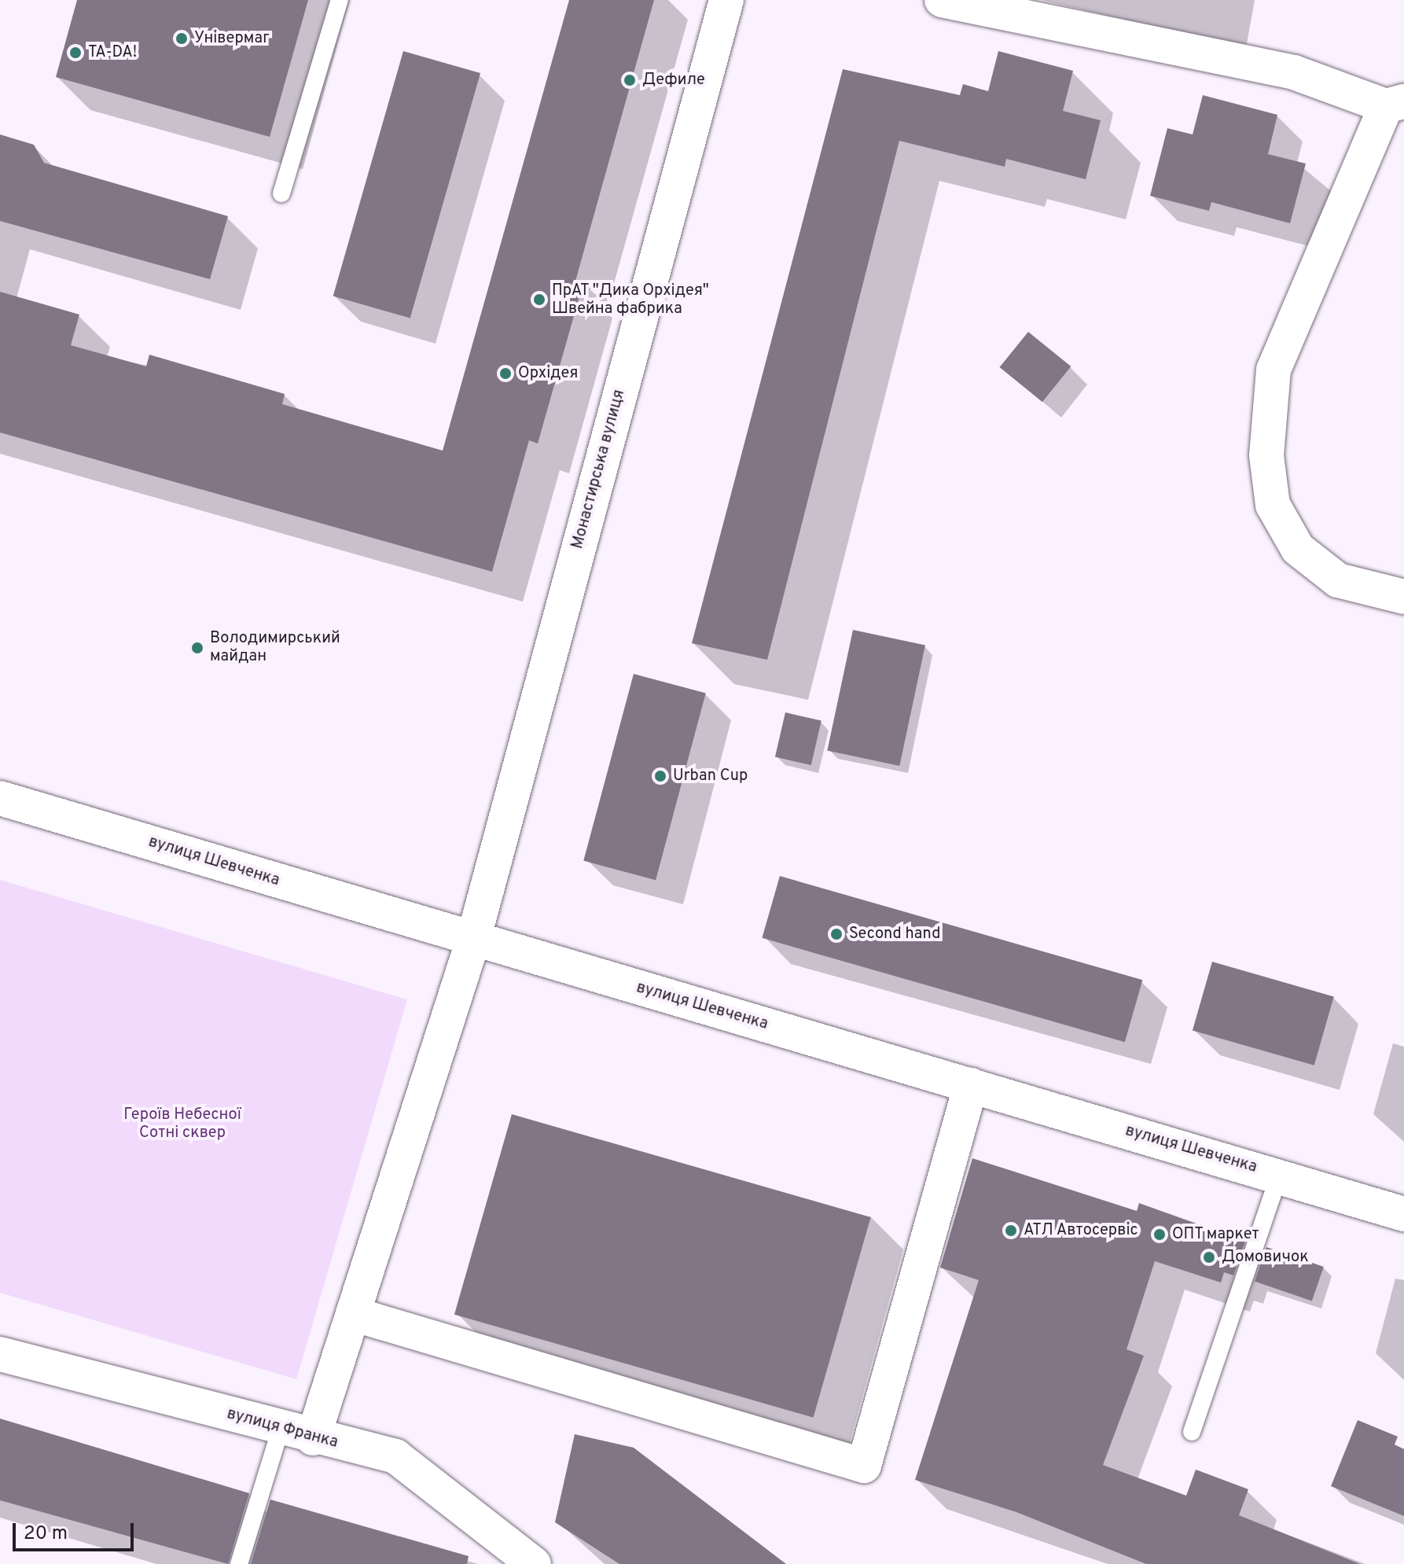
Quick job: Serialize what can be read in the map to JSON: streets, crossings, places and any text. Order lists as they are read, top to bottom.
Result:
{
  "streets": {
    "street": ["Монастирська вулиця", "вулиця Шевченка", "вулиця Франка"]
  },
  "crossings": [
    ["Монастирська вулиця", "вулиця Шевченка"],
    ["Монастирська вулиця", "вулиця Франка"]
  ],
  "parks": ["Героїв Небесної Сотні сквер"],
  "places": [
    "Універмаг",
    "TA-DA!",
    "Дефиле",
    "ПрАТ \"Дика Орхідея\" Швейна фабрика",
    "Орхідея",
    "Володимирський майдан",
    "Urban Cup",
    "Second hand",
    "АТЛ Автосервіс",
    "ОПТ маркет",
    "Домовичок"
  ],
  "scale_bar": "20 m"
}
